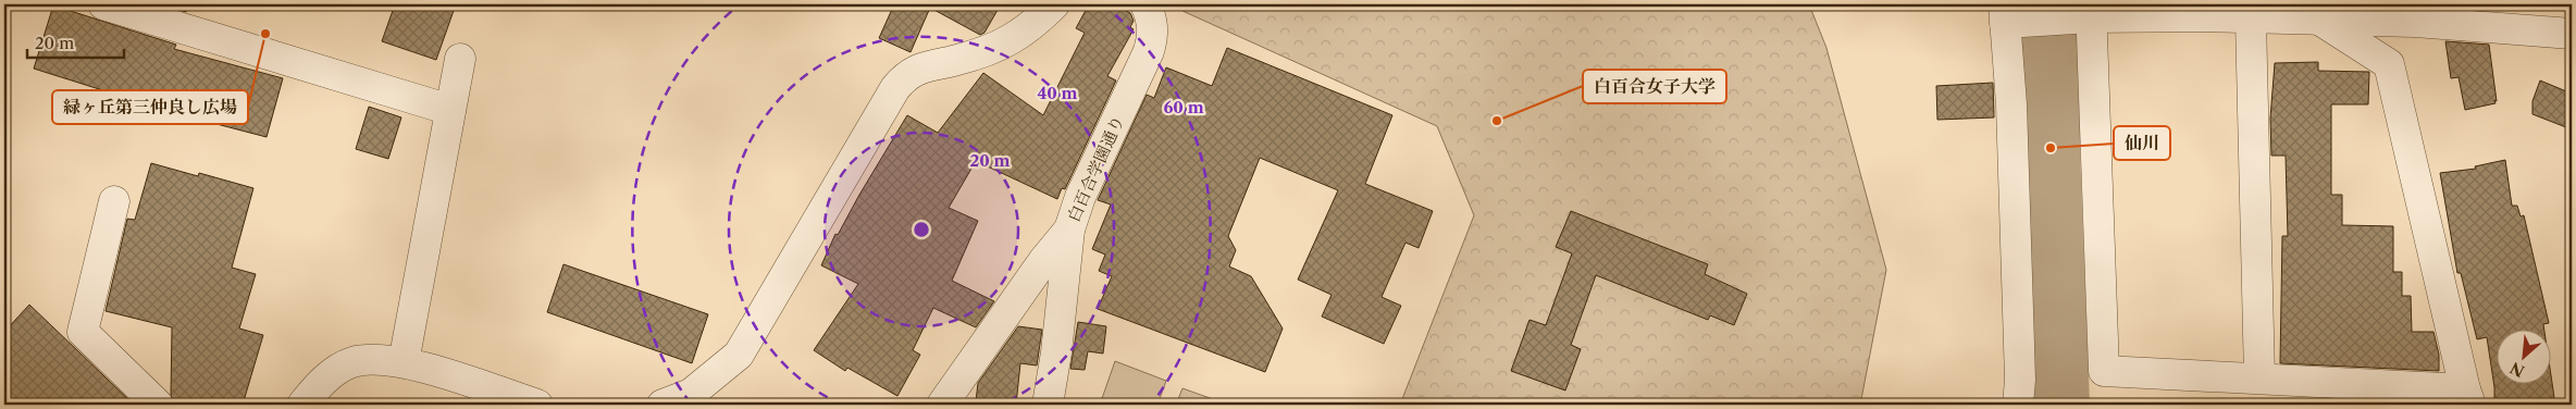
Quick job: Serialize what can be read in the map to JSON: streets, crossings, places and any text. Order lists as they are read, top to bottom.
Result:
{
  "streets": {
    "street": ["白百合学園通り"]
  },
  "places": ["緑ヶ丘第三仲良し広場", "白百合女子大学", "仙川"],
  "scale_bar": "20 m",
  "north": "bottom left",
  "rings": ["40 m", "60 m", "20 m"]
}
